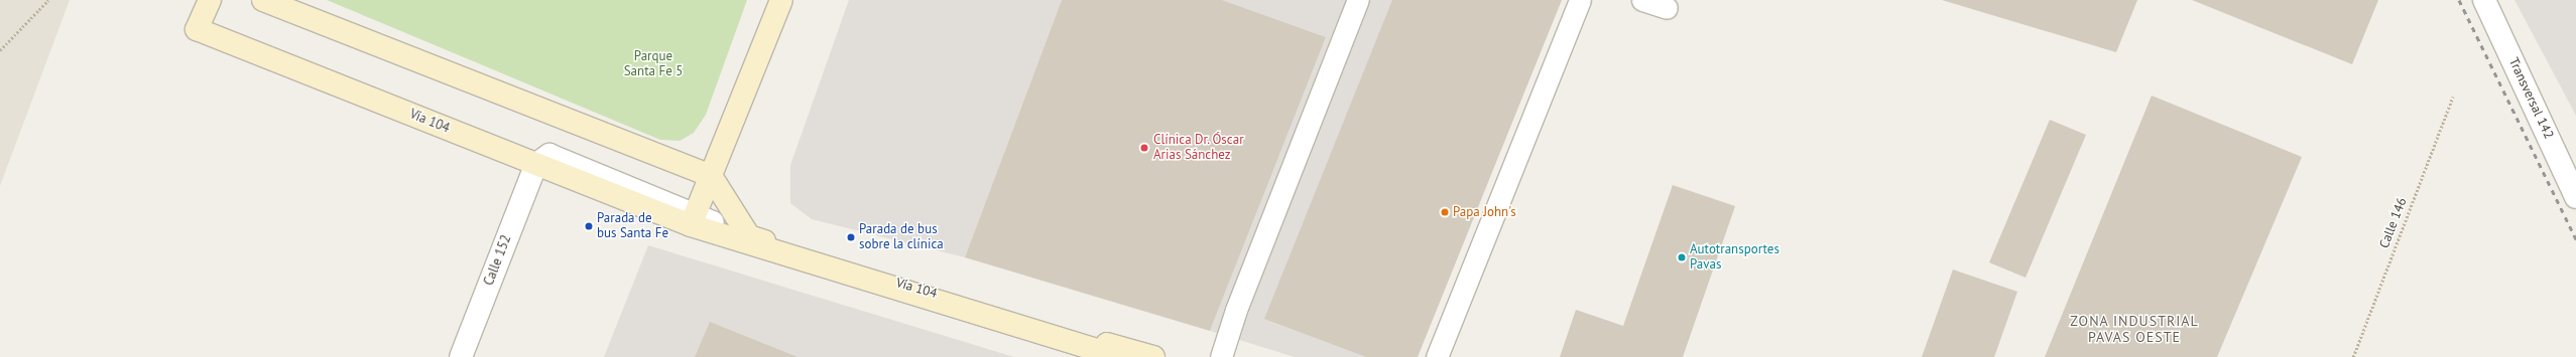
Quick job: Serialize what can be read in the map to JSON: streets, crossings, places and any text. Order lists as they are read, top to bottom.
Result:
{
  "streets": {
    "main road": ["Vía 104"],
    "street": ["Transversal 142", "Calle 152"],
    "path": ["Calle 146"]
  },
  "crossings": [
    ["Vía 104", "Calle 152"]
  ],
  "districts": ["ZONA INDUSTRIAL PAVAS OESTE"],
  "parks": ["Parque Santa Fe 5"],
  "places": [
    "Clínica Dr. Óscar Arias Sánchez",
    "Papa John's",
    "Parada de bus Santa Fe",
    "Parada de bus sobre la clínica",
    "Autotransportes Pavas"
  ]
}
